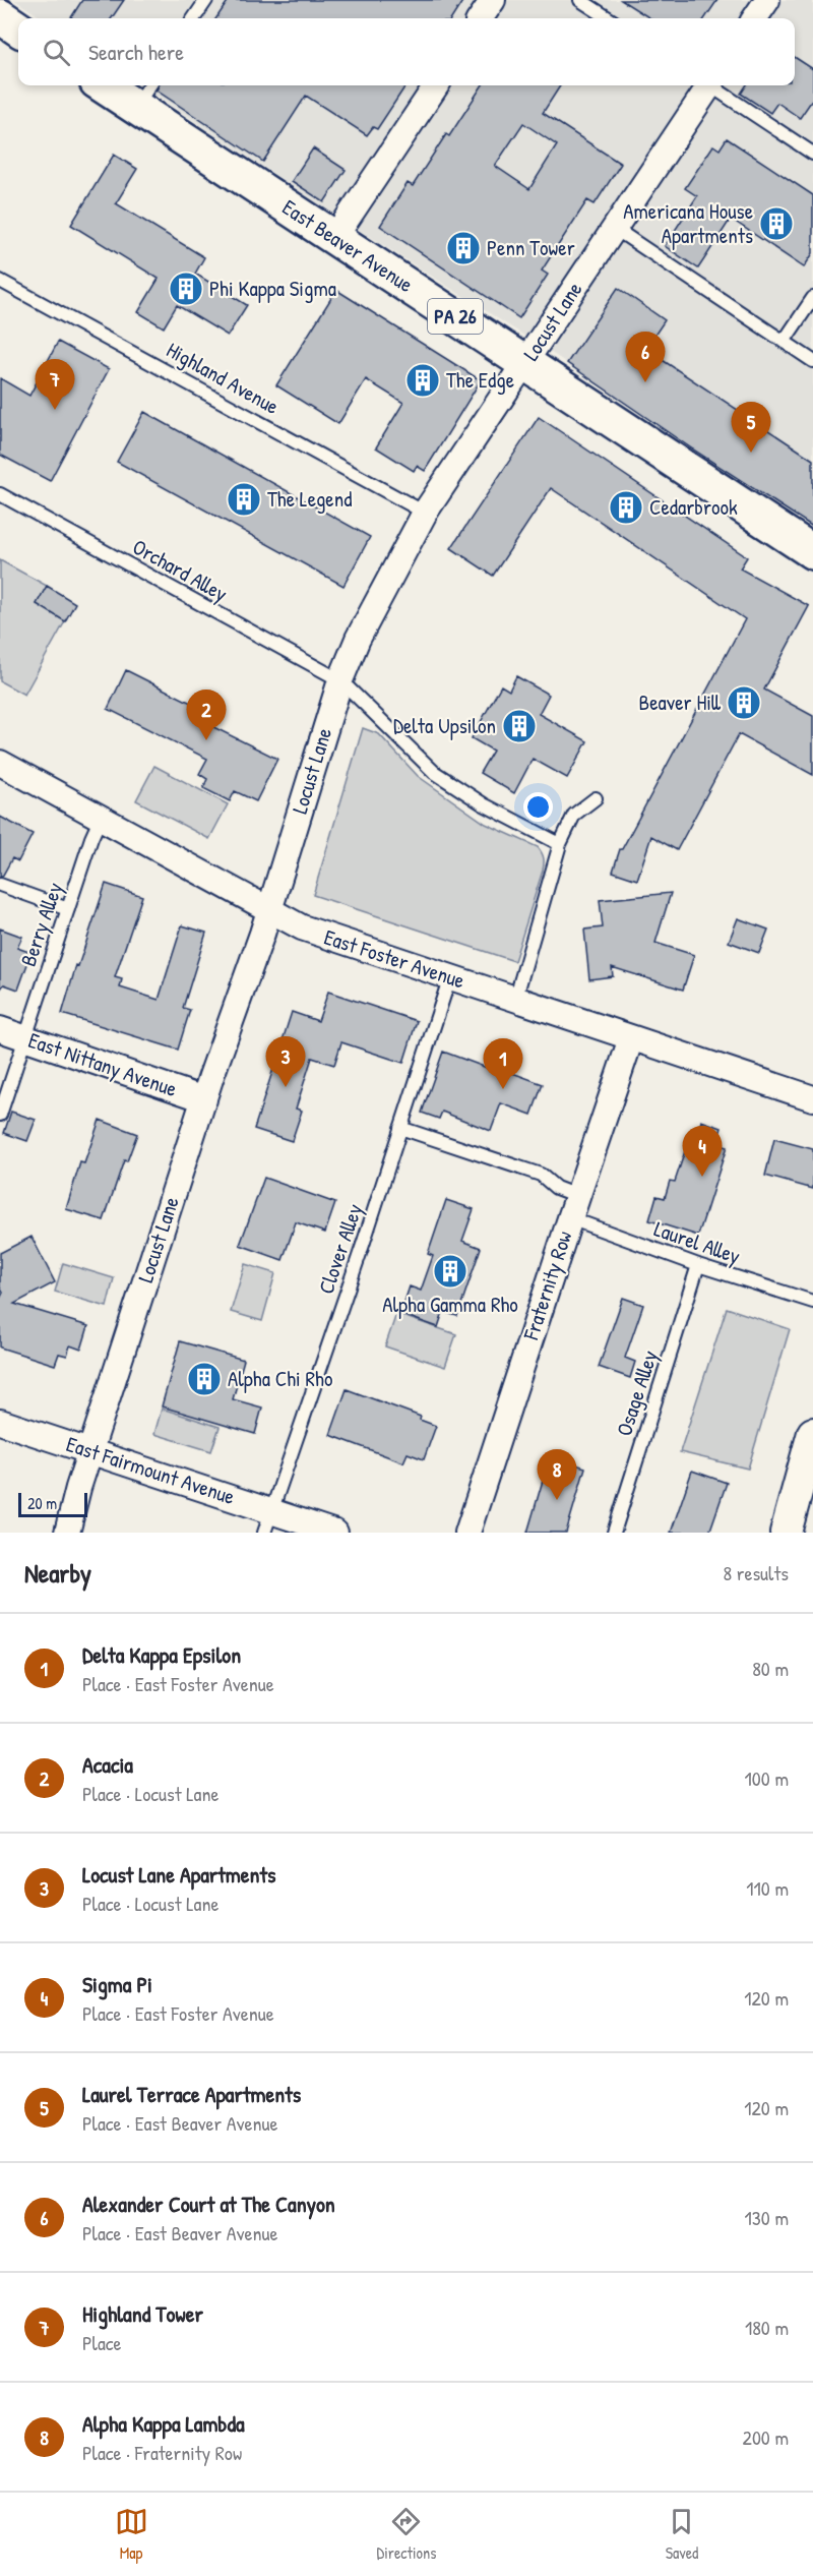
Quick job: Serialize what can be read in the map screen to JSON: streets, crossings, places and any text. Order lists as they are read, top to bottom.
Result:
{
  "streets": {
    "main road": ["East Beaver Avenue", "PA 26"],
    "street": [
      "Locust Lane",
      "East Foster Avenue",
      "East Nittany Avenue",
      "Fraternity Row",
      "East Fairmount Avenue"
    ],
    "lane": [
      "Highland Avenue",
      "Orchard Alley",
      "Berry Alley",
      "Laurel Alley",
      "Clover Alley",
      "Osage Alley"
    ]
  },
  "crossings": [
    ["East Beaver Avenue", "Locust Lane"],
    ["Locust Lane", "Highland Avenue"],
    ["Locust Lane", "Orchard Alley"],
    ["Locust Lane", "East Foster Avenue"],
    ["Locust Lane", "East Nittany Avenue"],
    ["Locust Lane", "East Fairmount Avenue"],
    ["Berry Alley", "East Foster Avenue"],
    ["Berry Alley", "East Nittany Avenue"],
    ["East Foster Avenue", "Clover Alley"],
    ["East Foster Avenue", "Fraternity Row"],
    ["Laurel Alley", "Clover Alley"],
    ["Laurel Alley", "Fraternity Row"],
    ["Laurel Alley", "Osage Alley"],
    ["Clover Alley", "East Fairmount Avenue"]
  ],
  "places": {
    "building": [
      "Americana House Apartments",
      "Penn Tower",
      "Phi Kappa Sigma",
      "The Edge",
      "The Legend",
      "Cedarbrook",
      "Beaver Hill",
      "Delta Upsilon",
      "Alpha Gamma Rho",
      "Alpha Chi Rho"
    ]
  },
  "scale_bar": "20 m",
  "page": {
    "search": "Search here",
    "pins": [
      "6",
      "7",
      "5",
      "2",
      "3",
      "1",
      "4",
      "8"
    ],
    "scale": "20 m",
    "heading": ["Nearby", "8 results"],
    "list": [
      {
        "mark": "1",
        "name": "Delta Kappa Epsilon",
        "note": "Place · East Foster Avenue",
        "value": "80 m"
      },
      {
        "mark": "2",
        "name": "Acacia",
        "note": "Place · Locust Lane",
        "value": "100 m"
      },
      {
        "mark": "3",
        "name": "Locust Lane Apartments",
        "note": "Place · Locust Lane",
        "value": "110 m"
      },
      {
        "mark": "4",
        "name": "Sigma Pi",
        "note": "Place · East Foster Avenue",
        "value": "120 m"
      },
      {
        "mark": "5",
        "name": "Laurel Terrace Apartments",
        "note": "Place · East Beaver Avenue",
        "value": "120 m"
      },
      {
        "mark": "6",
        "name": "Alexander Court at The Canyon",
        "note": "Place · East Beaver Avenue",
        "value": "130 m"
      },
      {
        "mark": "7",
        "name": "Highland Tower",
        "note": "Place",
        "value": "180 m"
      },
      {
        "mark": "8",
        "name": "Alpha Kappa Lambda",
        "note": "Place · Fraternity Row",
        "value": "200 m"
      }
    ],
    "nav": ["Map", "Directions", "Saved"]
  }
}
